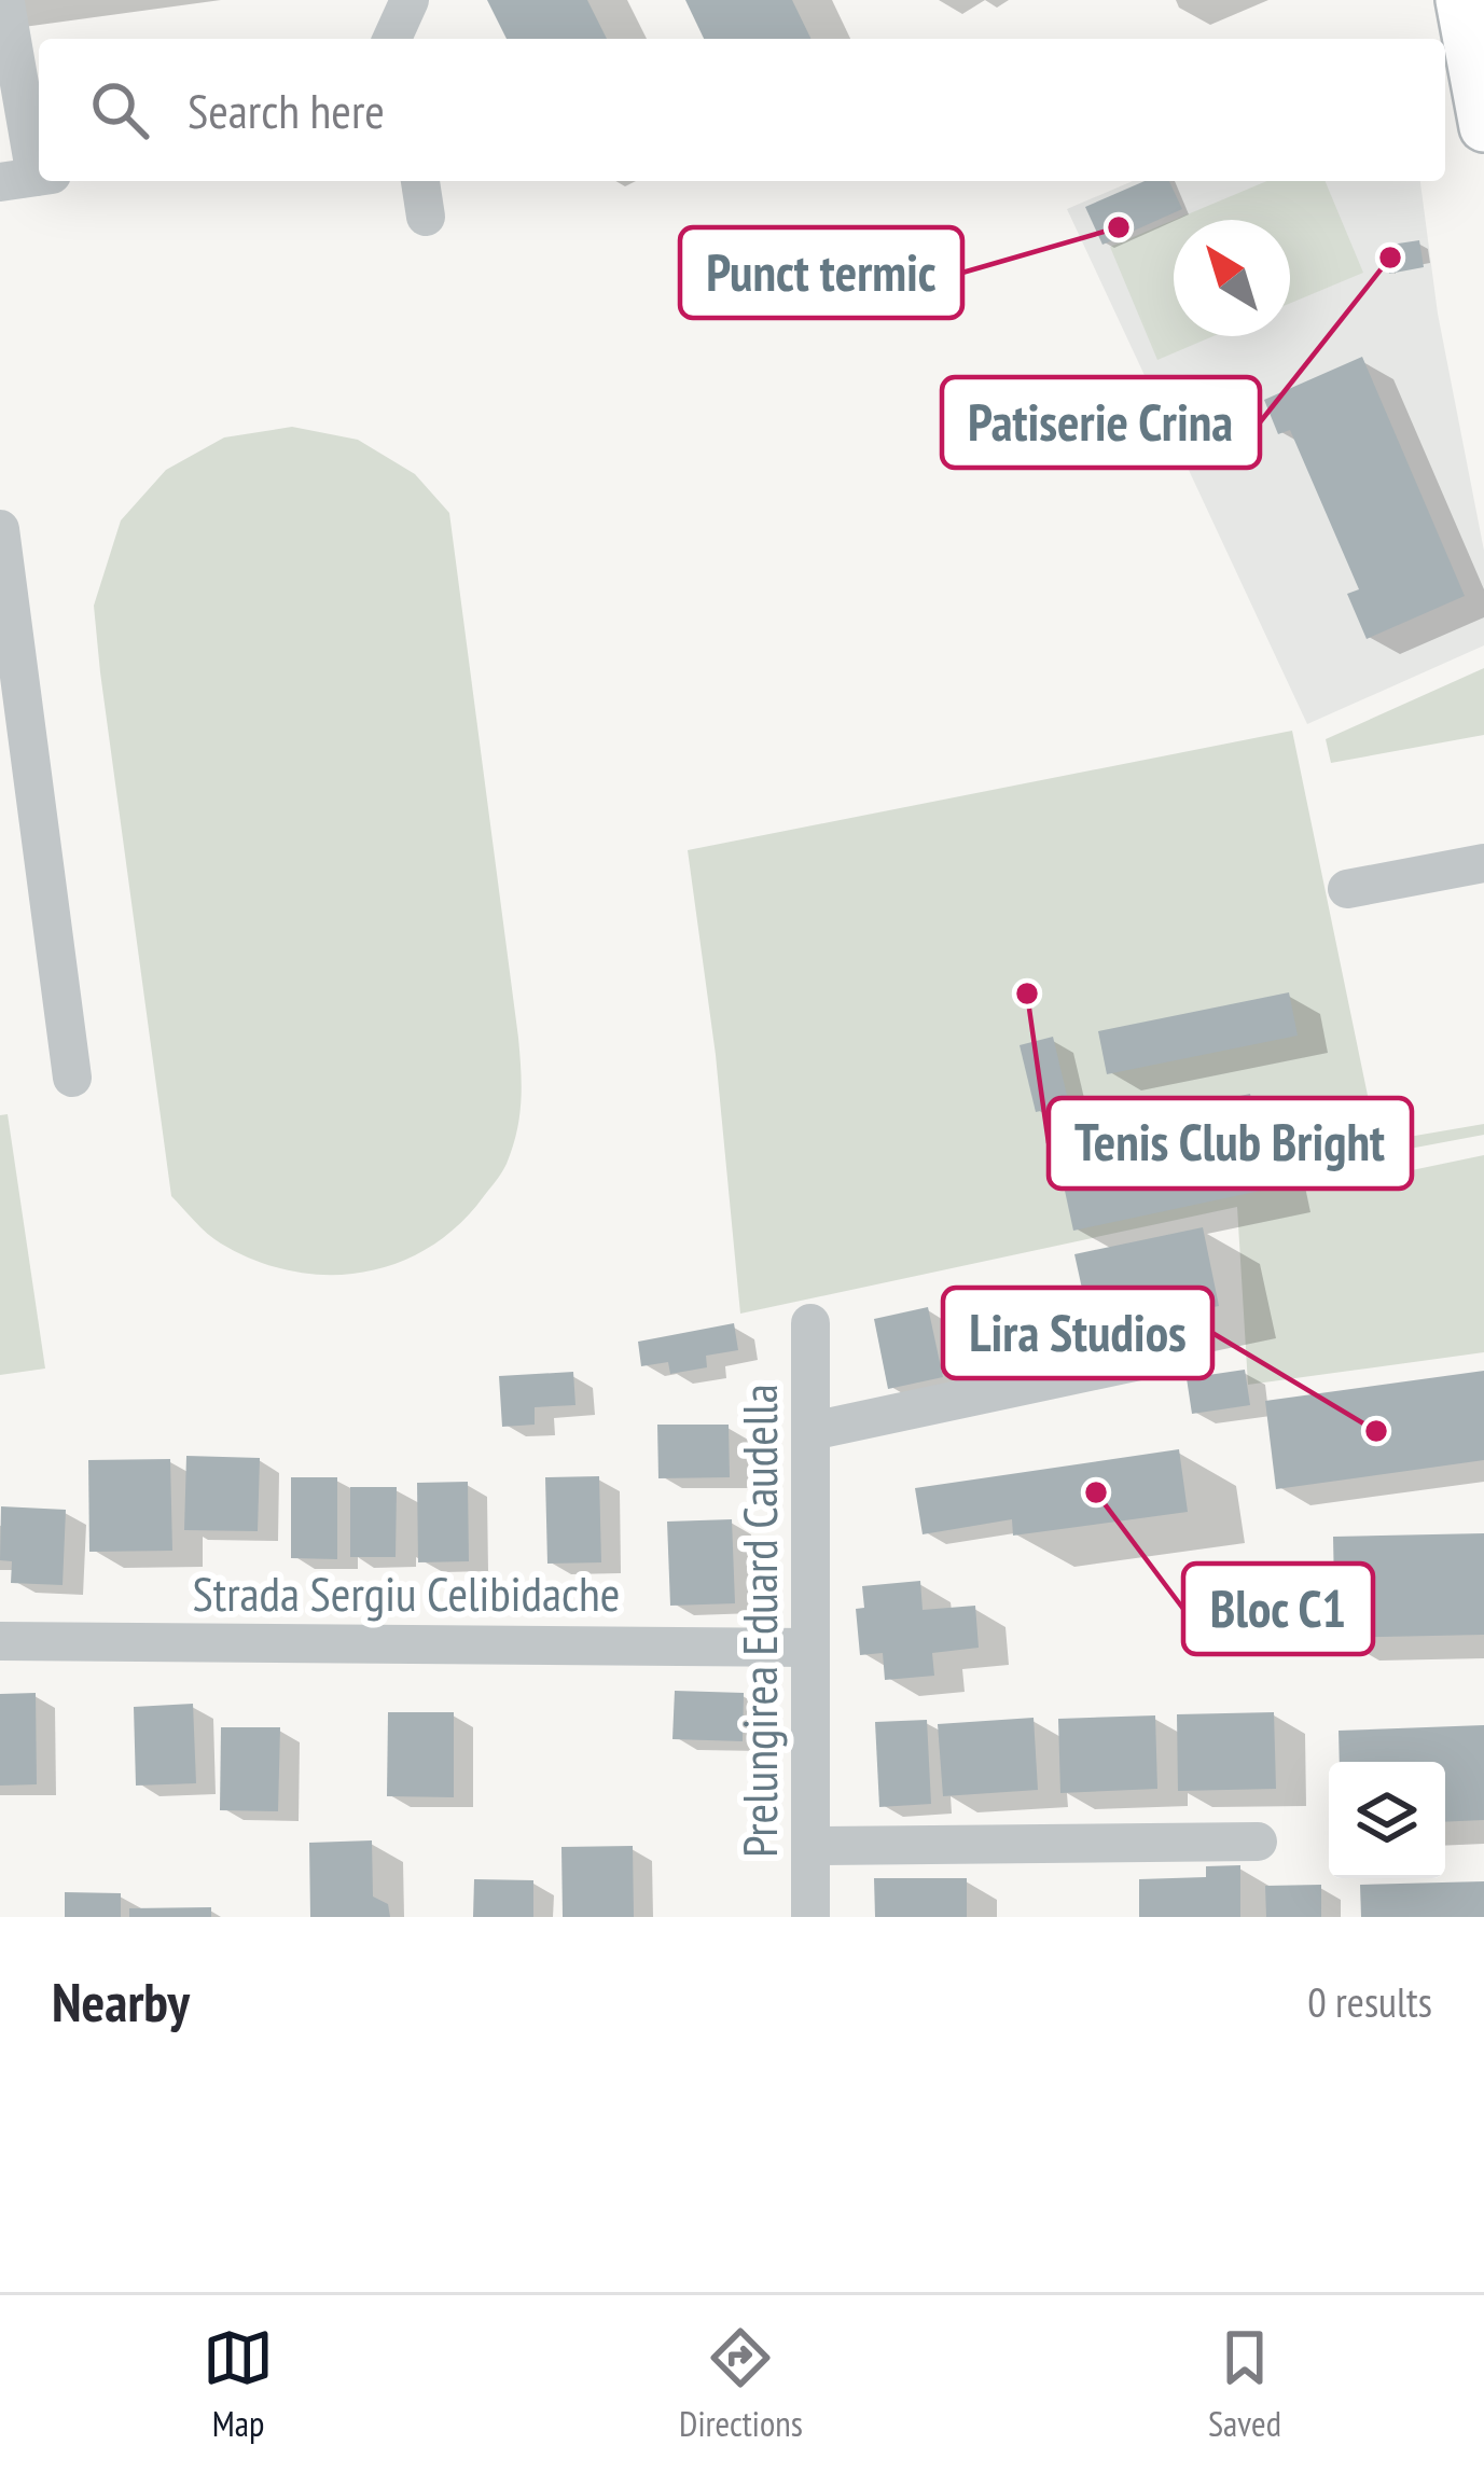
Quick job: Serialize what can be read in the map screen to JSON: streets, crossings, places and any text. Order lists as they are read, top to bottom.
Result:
{
  "streets": {
    "street": ["Strada Sergiu Celibidache", "Prelungirea Eduard Caudella"]
  },
  "crossings": [
    ["Strada Sergiu Celibidache", "Prelungirea Eduard Caudella"]
  ],
  "places": [
    "Punct termic",
    "Patiserie Crina",
    "Tenis Club Bright",
    "Lira Studios",
    "Bloc C1"
  ],
  "north": "top left",
  "page": {
    "search": "Search here",
    "heading": ["Nearby", "0 results"],
    "nav": ["Map", "Directions", "Saved"]
  }
}
